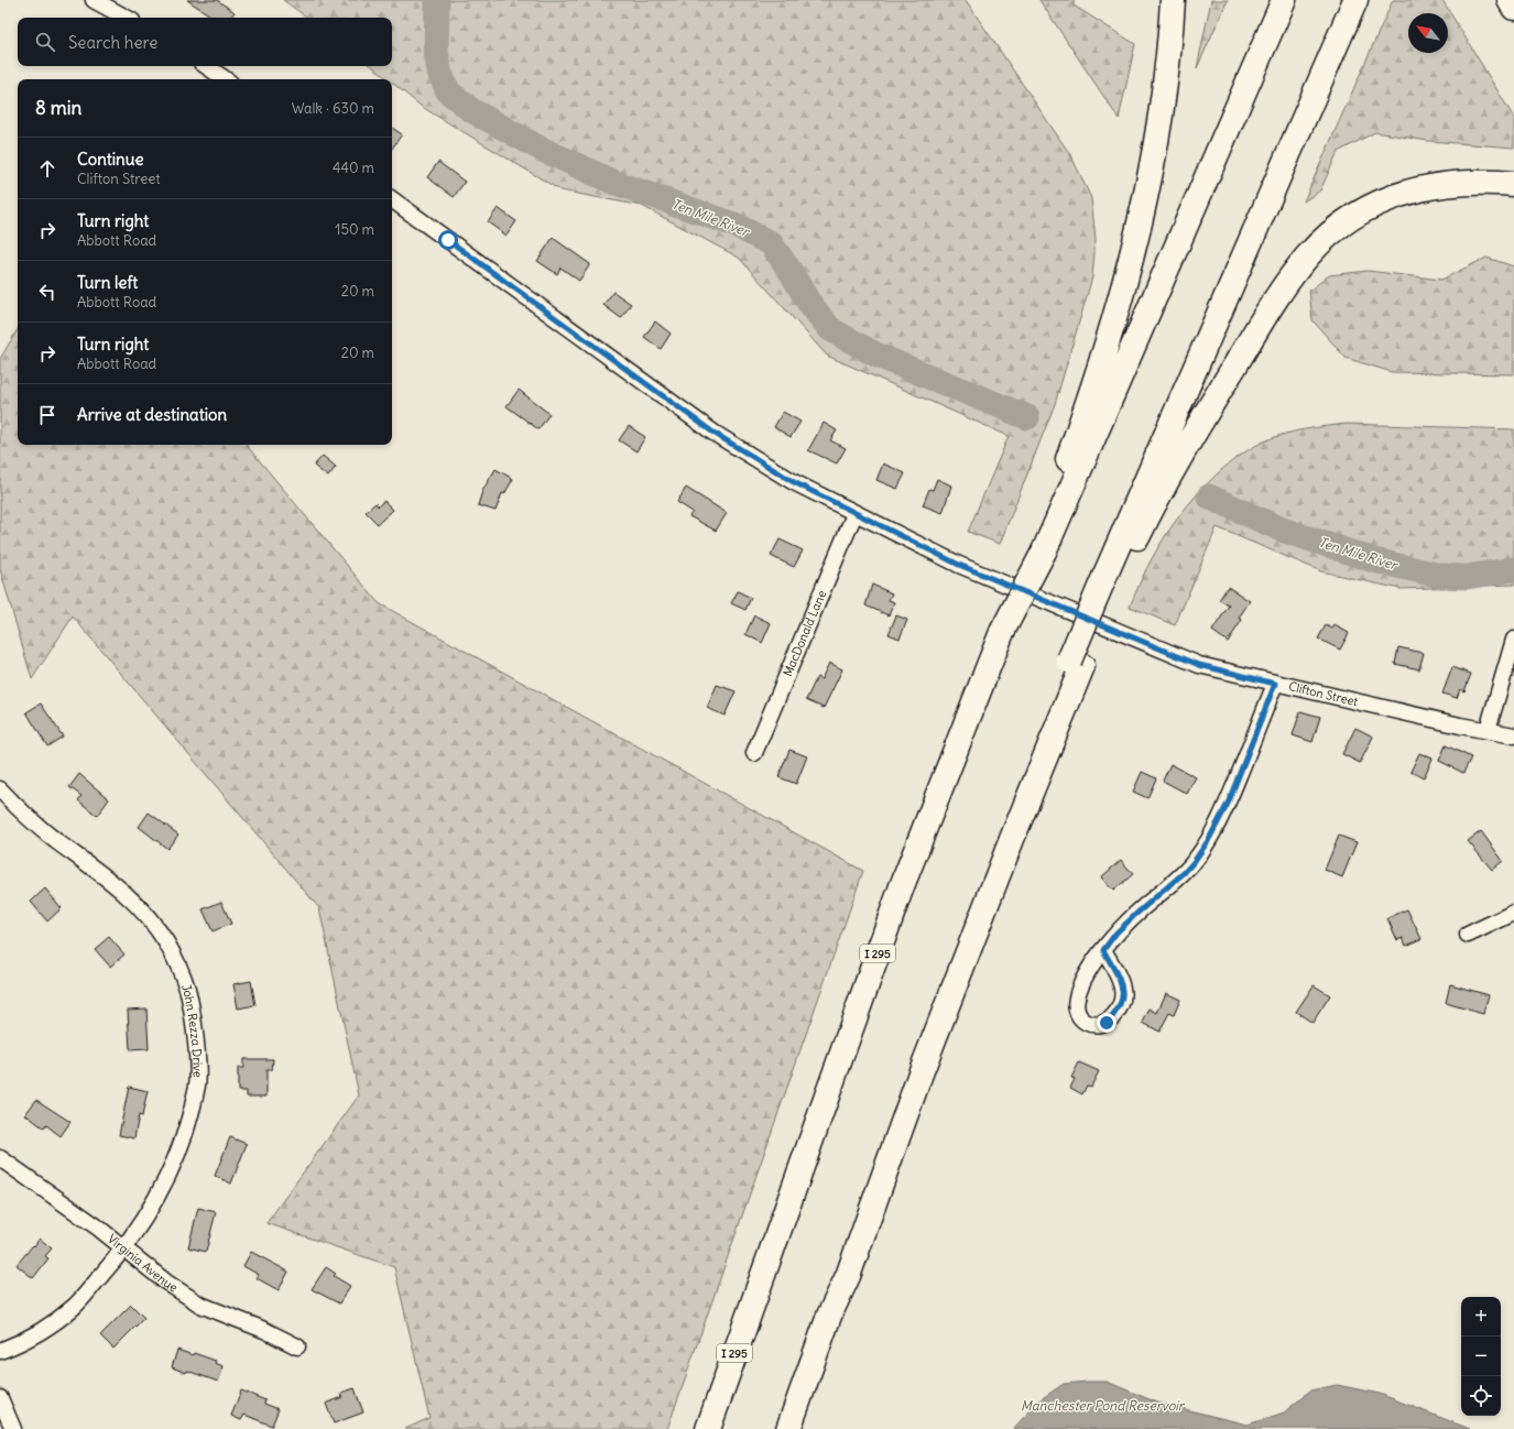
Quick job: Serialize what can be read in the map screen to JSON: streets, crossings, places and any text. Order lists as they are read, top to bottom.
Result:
{
  "streets": {
    "highway": ["I 295"],
    "street": [
      "MacDonald Lane",
      "Clifton Street",
      "John Rezza Drive",
      "Virginia Avenue"
    ]
  },
  "crossings": [
    ["MacDonald Lane", "Clifton Street"],
    ["John Rezza Drive", "Virginia Avenue"]
  ],
  "water": ["Ten Mile River", "Manchester Pond Reservoir"],
  "north": "top left",
  "page": {
    "search": "Search here",
    "heading": ["8 min", "Walk · 630 m"],
    "list": [
      ["Continue", "Clifton Street", "440 m"],
      ["Turn right", "Abbott Road", "150 m"],
      ["Turn left", "Abbott Road", "20 m"],
      ["Turn right", "Abbott Road", "20 m"],
      "Arrive at destination"
    ],
    "map_buttons": ["+", "−"]
  }
}
